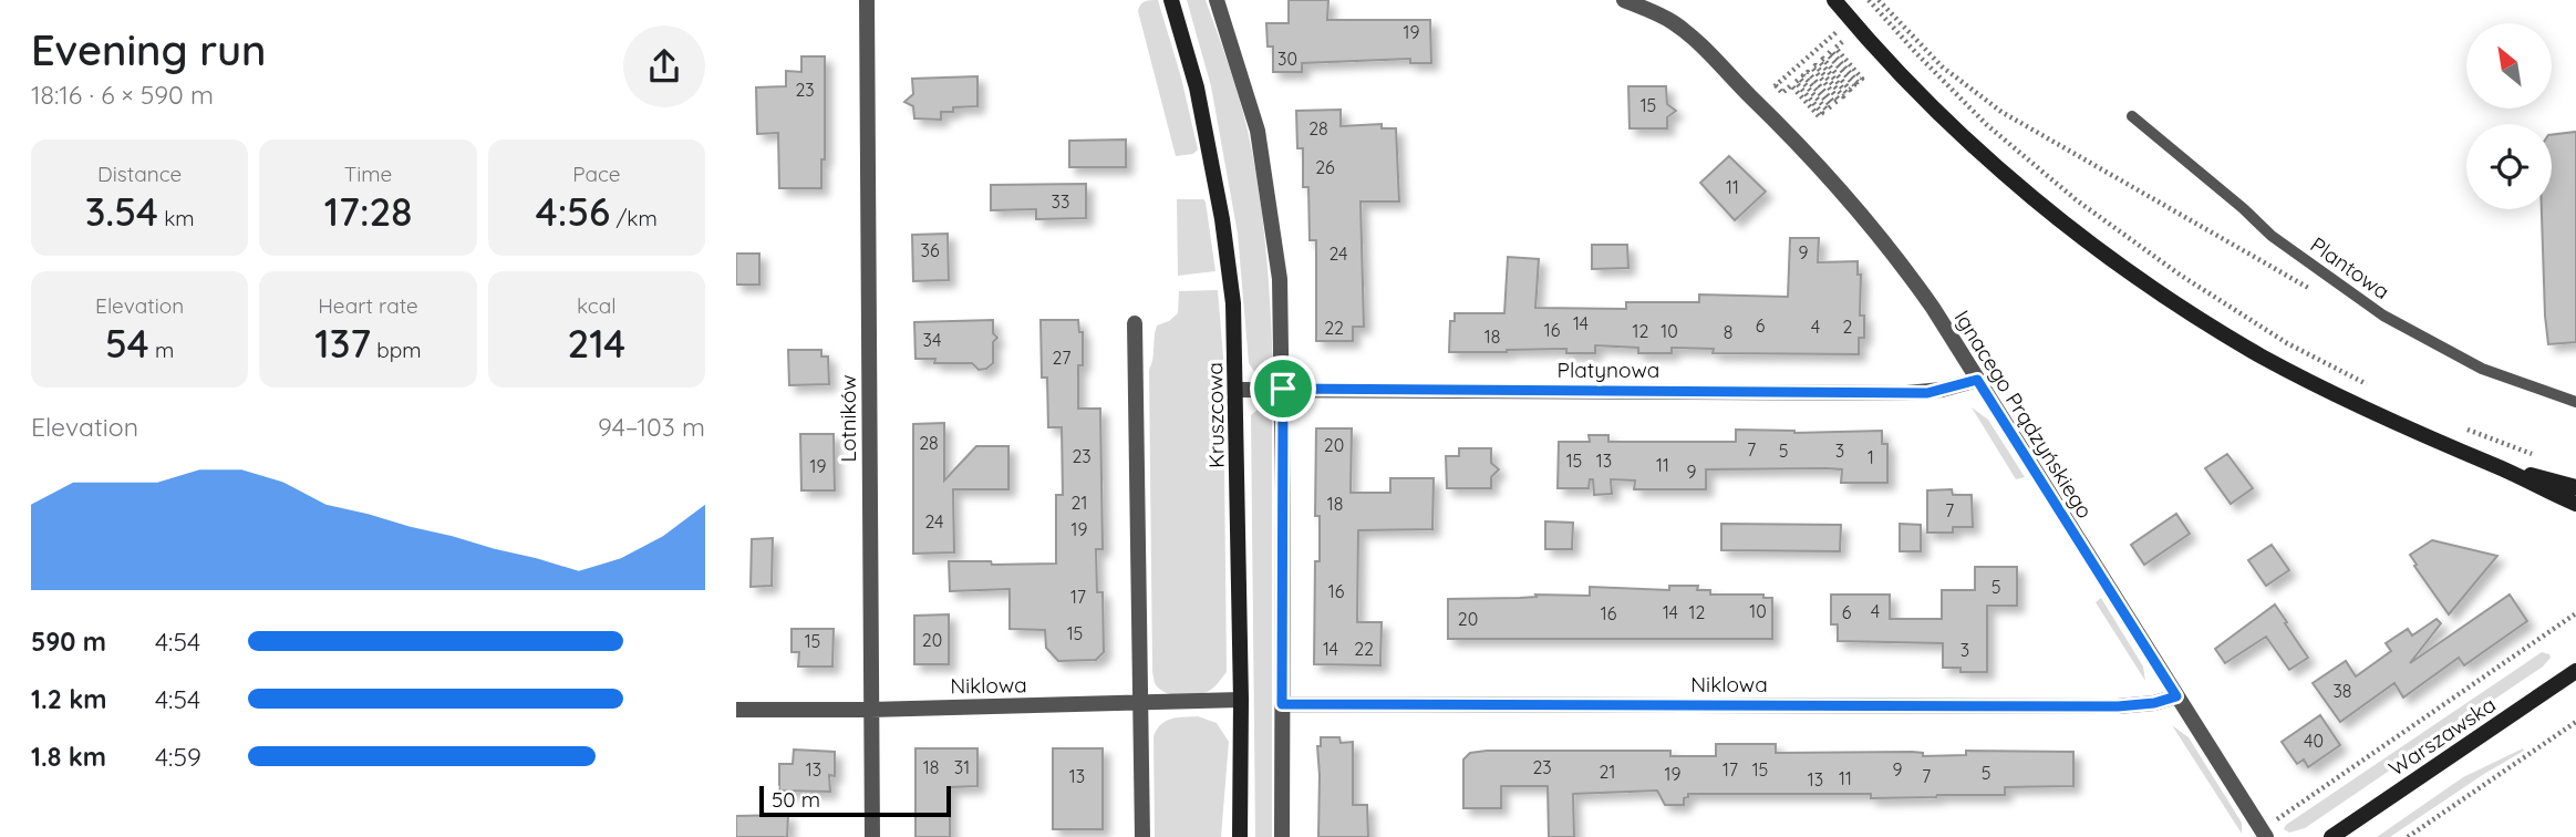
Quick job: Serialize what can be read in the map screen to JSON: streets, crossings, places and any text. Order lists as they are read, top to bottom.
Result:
{
  "streets": {
    "main road": ["Kruszcowa", "Warszawska"],
    "street": [
      "Platynowa",
      "Ignacego Prądzyńskiego",
      "Lotników",
      "Niklowa"
    ],
    "lane": ["Plantowa"]
  },
  "crossings": [
    ["Platynowa", "Ignacego Prądzyńskiego"],
    ["Platynowa", "Kruszcowa"],
    ["Ignacego Prądzyńskiego", "Niklowa"],
    ["Kruszcowa", "Niklowa"],
    ["Lotników", "Niklowa"]
  ],
  "house_numbers": [
    "19",
    "30",
    "23",
    "15",
    "28",
    "26",
    "11",
    "33",
    "36",
    "9",
    "24",
    "14",
    "6",
    "4",
    "2",
    "22",
    "16",
    "12",
    "10",
    "8",
    "18",
    "34",
    "27",
    "28",
    "20",
    "7",
    "5",
    "3",
    "23",
    "1",
    "15",
    "13",
    "11",
    "19",
    "9",
    "21",
    "18",
    "7",
    "24",
    "19",
    "5",
    "16",
    "17",
    "10",
    "4",
    "14",
    "12",
    "6",
    "16",
    "20",
    "15",
    "20",
    "15",
    "14",
    "22",
    "3",
    "38",
    "40",
    "18",
    "31",
    "23",
    "13",
    "17",
    "15",
    "9",
    "21",
    "5",
    "19",
    "13",
    "7",
    "11",
    "13"
  ],
  "scale_bar": "50 m",
  "north": "top left",
  "page": {
    "heading": ["Evening run", "18:16 · 6 × 590 m"],
    "stats": [
      ["Distance", "3.54 km"],
      ["Time", "17:28"],
      ["Pace", "4:56 /km"],
      ["Elevation", "54 m"],
      ["Heart rate", "137 bpm"],
      ["kcal", "214"]
    ],
    "chart": ["Elevation", "94–103 m"],
    "list": [
      {
        "name": "590 m",
        "note": "4:54"
      },
      {
        "name": "1.2 km",
        "note": "4:54"
      },
      {
        "name": "1.8 km",
        "note": "4:59"
      }
    ],
    "scale": "50 m"
  }
}
